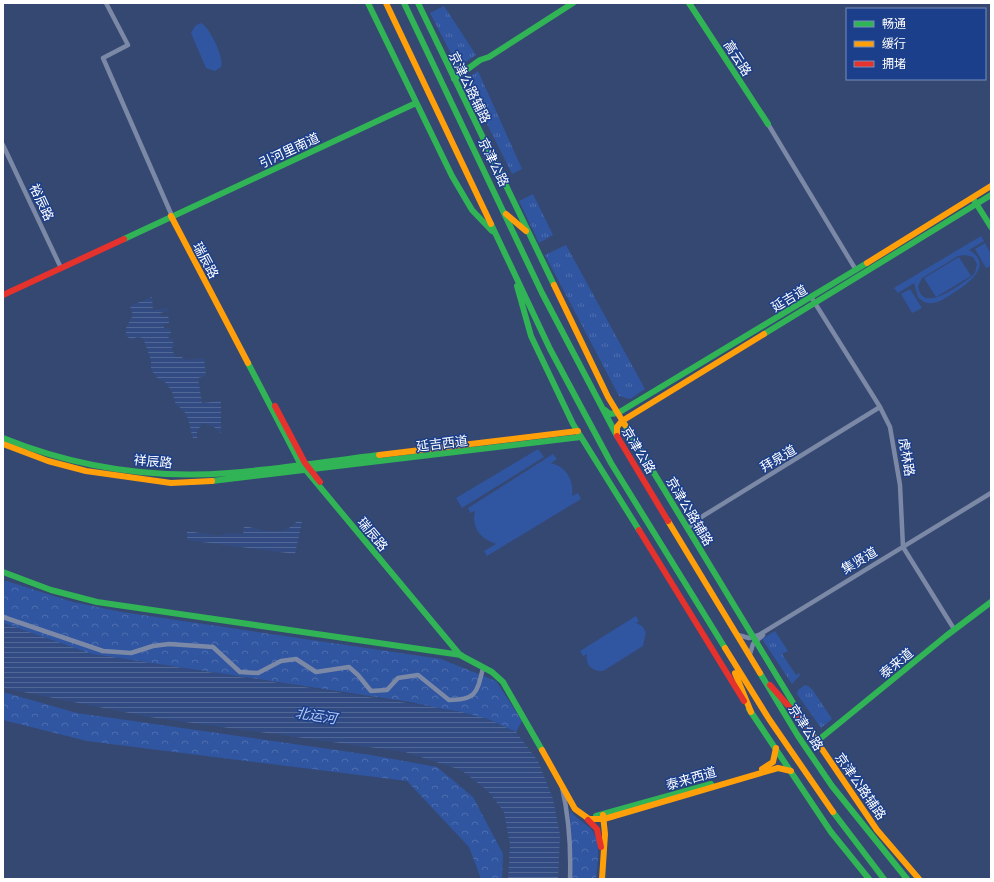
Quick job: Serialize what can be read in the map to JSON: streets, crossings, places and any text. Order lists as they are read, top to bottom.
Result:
{
  "streets": {
    "main road": [
      "高云路",
      "京津公路辅路",
      "引河里南道",
      "京津公路",
      "瑞辰路",
      "延吉道",
      "延吉西道",
      "祥辰路",
      "泰来道",
      "泰来西道"
    ],
    "street": [
      "裕辰路",
      "虎林路",
      "拜泉道",
      "集贤道"
    ]
  },
  "crossings": [
    ["京津公路辅路", "延吉道"],
    ["京津公路辅路", "拜泉道"],
    ["京津公路辅路", "集贤道"],
    ["京津公路辅路", "泰来道"],
    ["引河里南道", "裕辰路"],
    ["引河里南道", "瑞辰路"],
    ["瑞辰路", "延吉西道"],
    ["瑞辰路", "祥辰路"],
    ["瑞辰路", "泰来西道"],
    ["延吉道", "虎林路"],
    ["延吉西道", "祥辰路"],
    ["虎林路", "拜泉道"],
    ["虎林路", "集贤道"],
    ["虎林路", "泰来道"]
  ],
  "water": ["北运河"],
  "legend": ["畅通", "缓行", "拥堵"]
}
